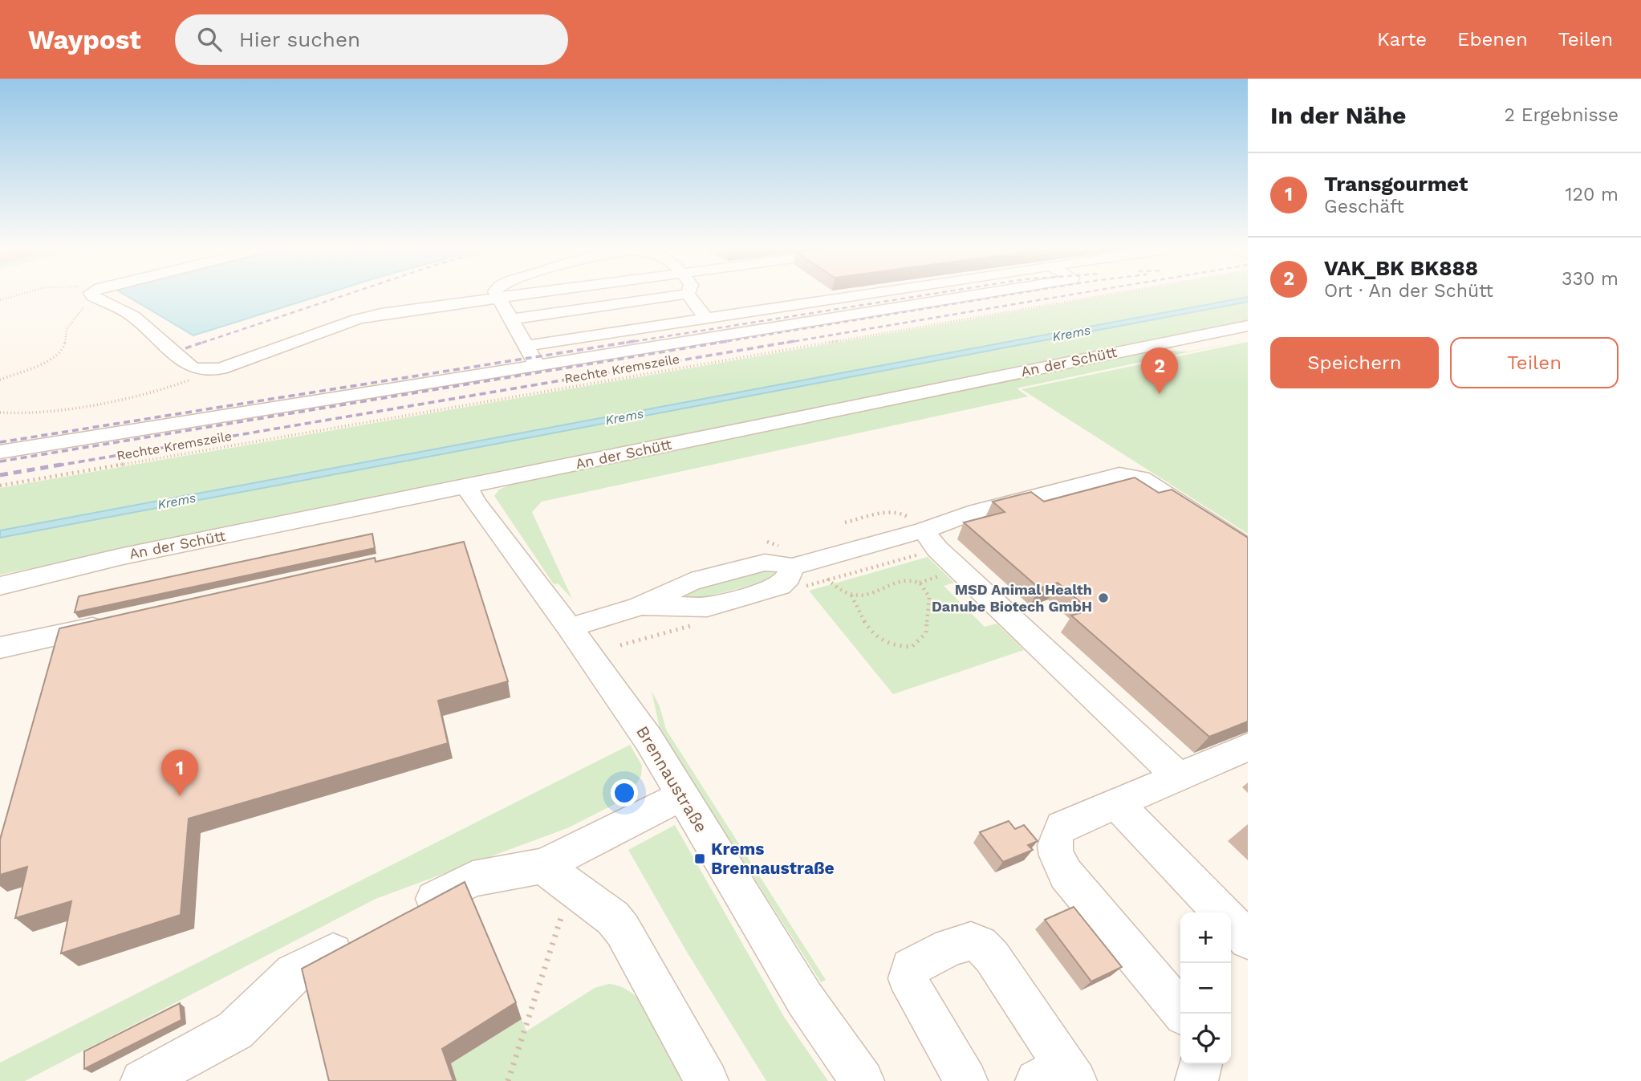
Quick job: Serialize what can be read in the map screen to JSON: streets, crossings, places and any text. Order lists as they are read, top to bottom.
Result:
{
  "streets": {
    "street": ["An der Schütt", "Brennaustraße"],
    "path": ["Rechte Kremszeile"]
  },
  "crossings": [
    ["An der Schütt", "Brennaustraße"]
  ],
  "water": ["Krems"],
  "places": {
    "other": ["MSD Animal Health Danube Biotech GmbH"],
    "transit": ["Krems Brennaustraße"]
  },
  "page": {
    "header": "Waypost",
    "search": "Hier suchen",
    "nav": ["Karte", "Ebenen", "Teilen"],
    "heading": ["In der Nähe", "2 Ergebnisse"],
    "list": [
      {
        "mark": "1",
        "name": "Transgourmet",
        "note": "Geschäft",
        "value": "120 m"
      },
      {
        "mark": "2",
        "name": "VAK_BK BK888",
        "note": "Ort · An der Schütt",
        "value": "330 m"
      }
    ],
    "buttons": ["Speichern", "Teilen"],
    "pins": ["2", "1"],
    "map_buttons": ["+", "−"]
  }
}
